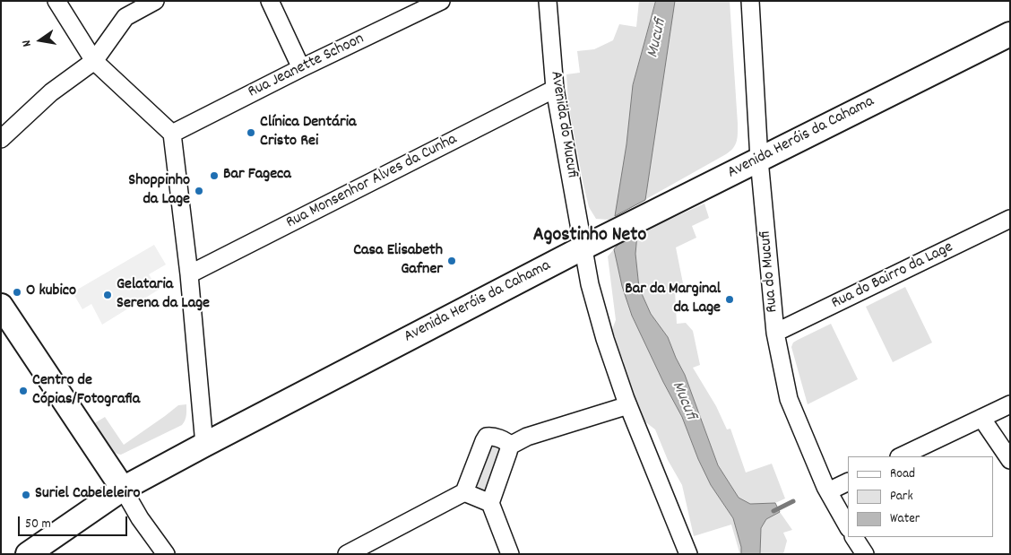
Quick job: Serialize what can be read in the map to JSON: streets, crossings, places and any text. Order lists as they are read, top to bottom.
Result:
{
  "streets": {
    "street": [
      "Rua Jeanette Schoon",
      "Avenida do Mucufi",
      "Avenida Heróis da Cahama",
      "Rua Monsenhor Alves da Cunha",
      "Rua do Mucufi",
      "Rua do Bairro da Lage"
    ]
  },
  "crossings": [
    ["Avenida do Mucufi", "Avenida Heróis da Cahama"],
    ["Avenida do Mucufi", "Rua Monsenhor Alves da Cunha"],
    ["Avenida Heróis da Cahama", "Rua do Mucufi"],
    ["Rua do Mucufi", "Rua do Bairro da Lage"]
  ],
  "districts": ["Agostinho Neto"],
  "water": ["Mucufi"],
  "places": [
    "Clínica Dentária Cristo Rei",
    "Bar Fageca",
    "Shoppinho da Lage",
    "Casa Elisabeth Gafner",
    "O kubico",
    "Gelataria Serena da Lage",
    "Bar da Marginal da Lage",
    "Centro de Cópias/Fotografia",
    "Suriel Cabeleleiro"
  ],
  "legend": ["Road", "Park", "Water"],
  "scale_bar": "50 m",
  "north": "left"
}
